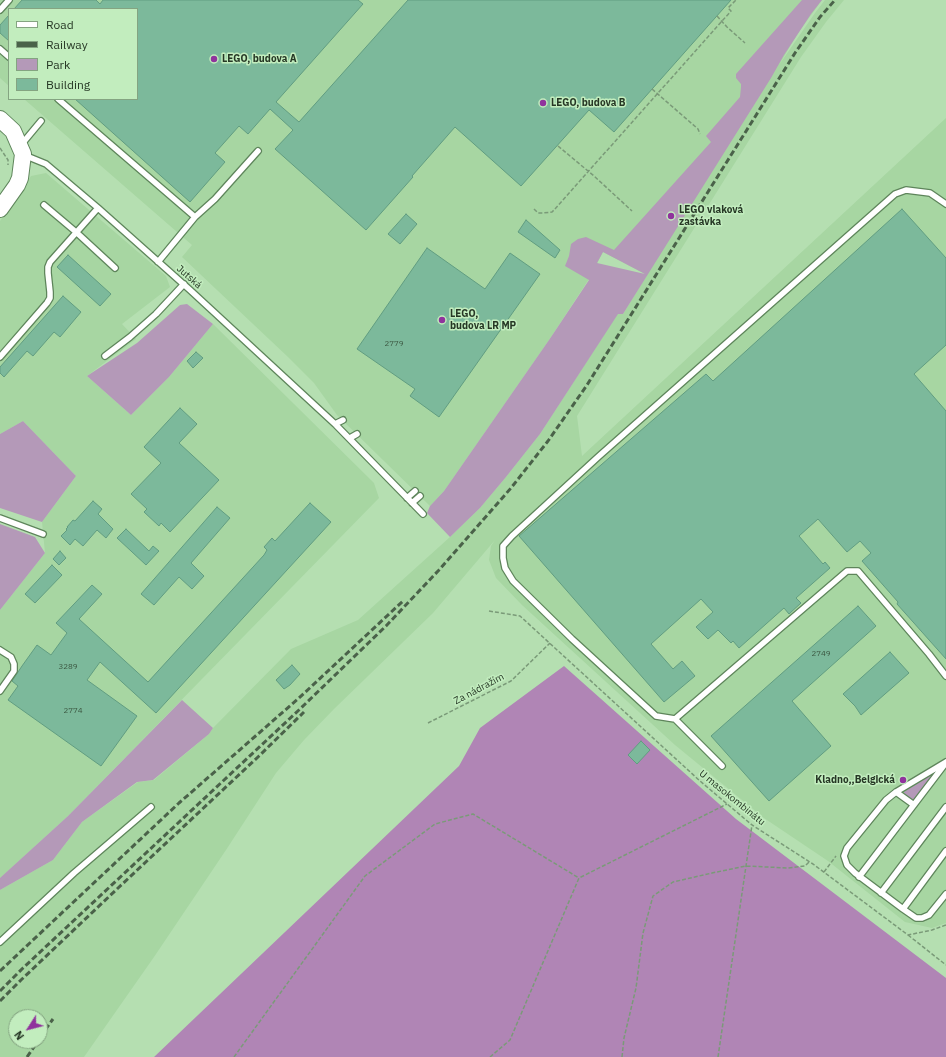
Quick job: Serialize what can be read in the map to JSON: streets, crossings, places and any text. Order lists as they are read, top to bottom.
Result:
{
  "streets": {
    "lane": ["Jutská"],
    "path": ["Za nádražím", "U masokombinátu"]
  },
  "crossings": [
    ["Za nádražím", "U masokombinátu"]
  ],
  "places": [
    "LEGO, budova A",
    "LEGO, budova B",
    "LEGO vlaková zastávka",
    "LEGO, budova LR MP",
    "Kladno,,Belgická"
  ],
  "house_numbers": [
    "2779",
    "2749",
    "3289",
    "2774"
  ],
  "legend": [
    "Road",
    "Railway",
    "Park",
    "Building"
  ],
  "north": "bottom left"
}
